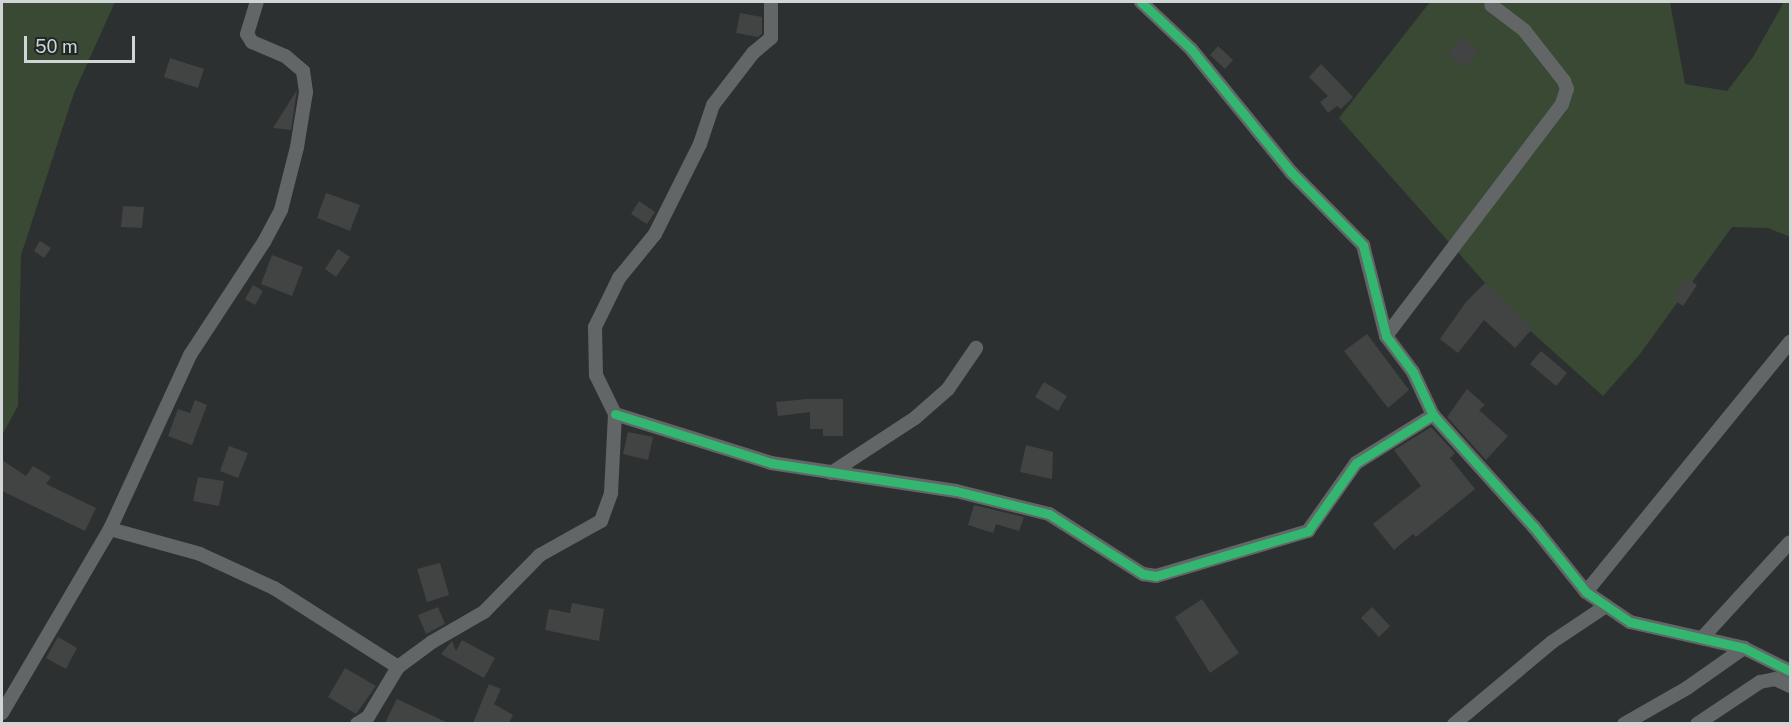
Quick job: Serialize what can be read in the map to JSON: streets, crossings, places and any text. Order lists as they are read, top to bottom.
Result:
{
  "scale_bar": "50 m"
}
